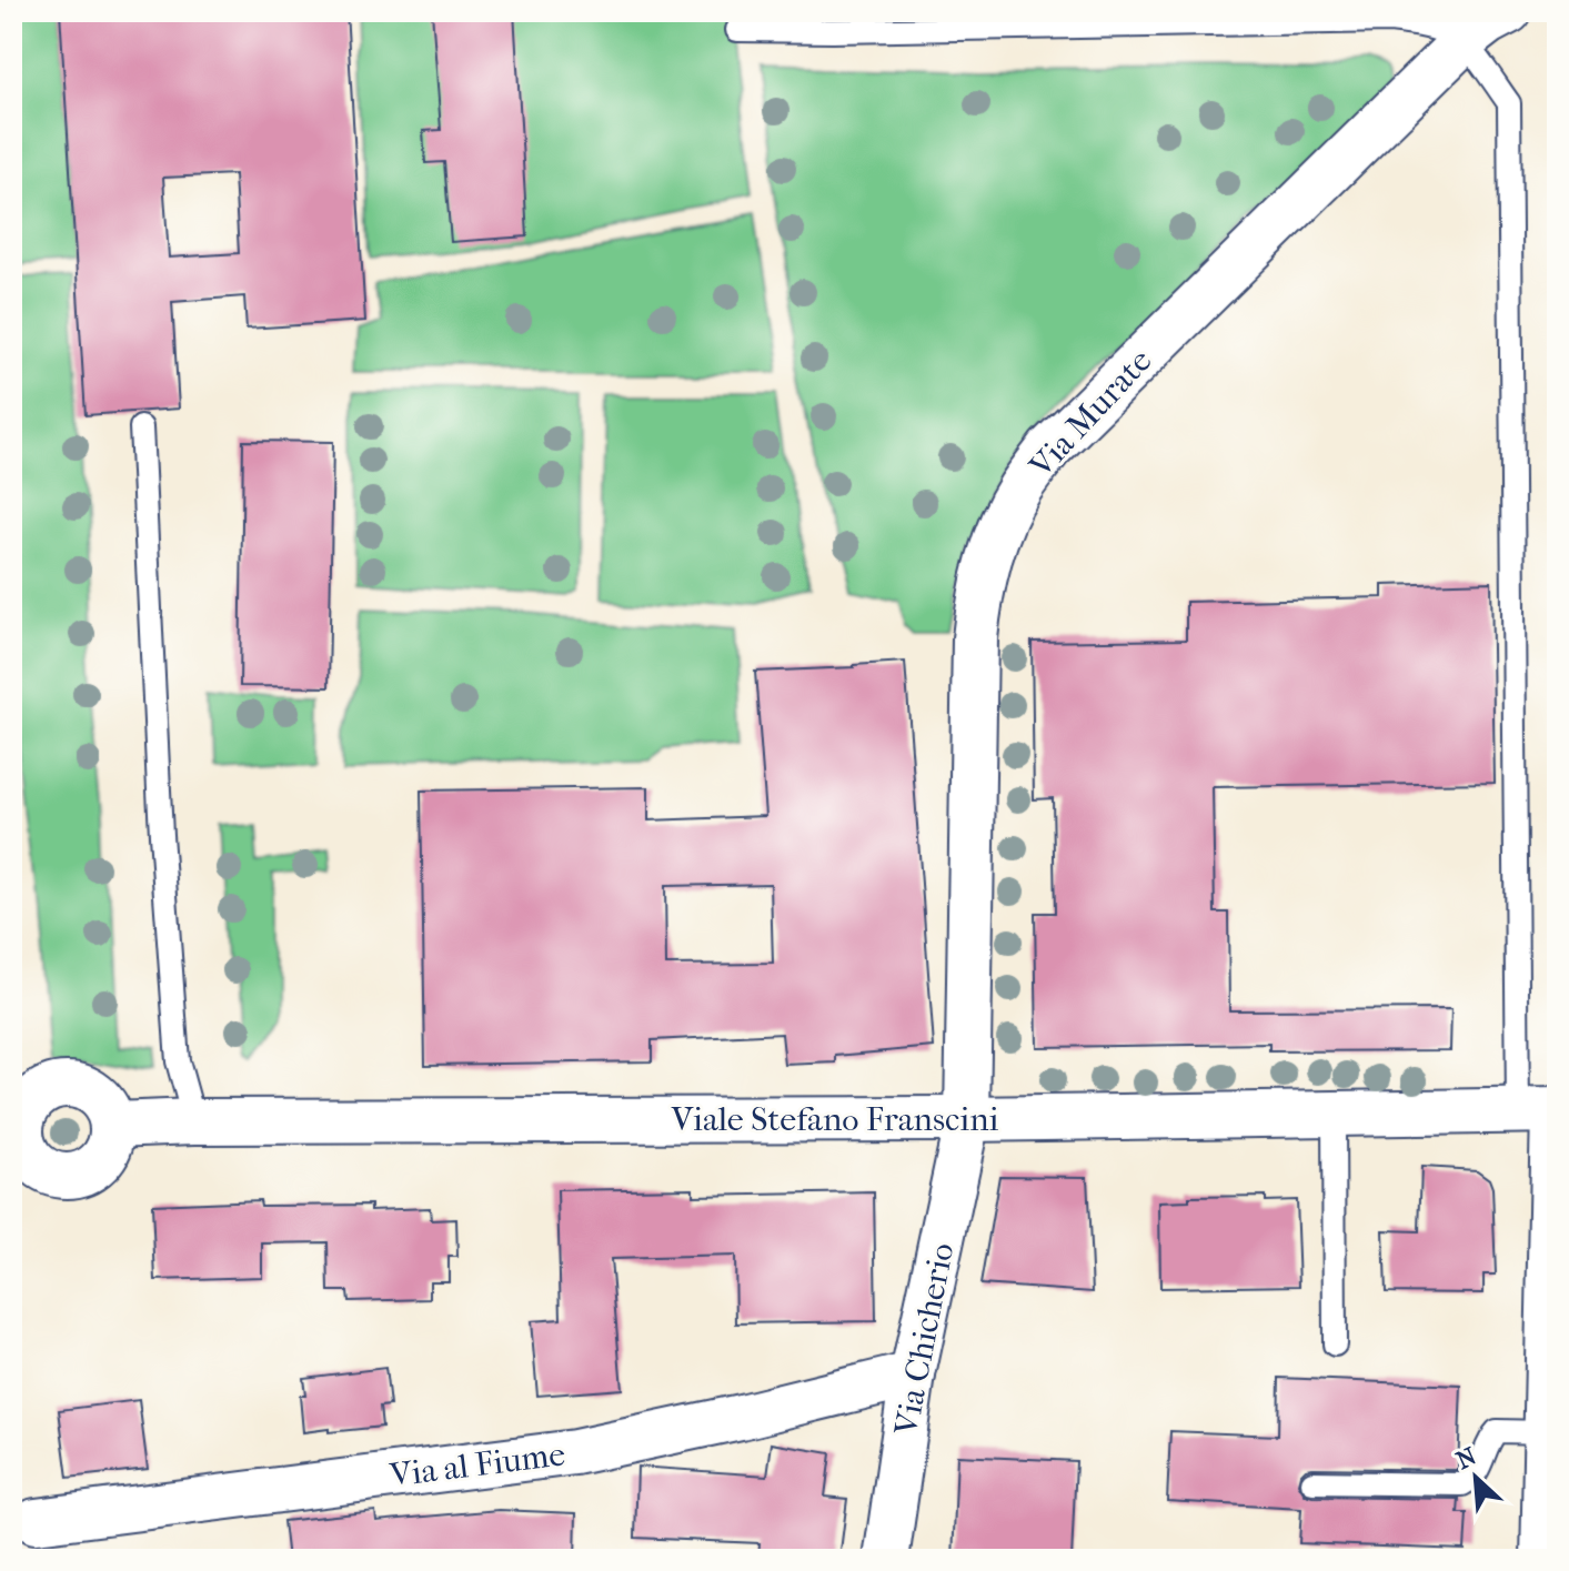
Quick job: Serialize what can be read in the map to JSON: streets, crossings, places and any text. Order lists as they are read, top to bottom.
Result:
{
  "streets": {
    "street": [
      "Via Murate",
      "Viale Stefano Franscini",
      "Via Chicherio",
      "Via al Fiume"
    ]
  },
  "crossings": [
    ["Via Murate", "Viale Stefano Franscini"],
    ["Via Murate", "Via Chicherio"],
    ["Viale Stefano Franscini", "Via Chicherio"],
    ["Via Chicherio", "Via al Fiume"]
  ],
  "north": "top left"
}
